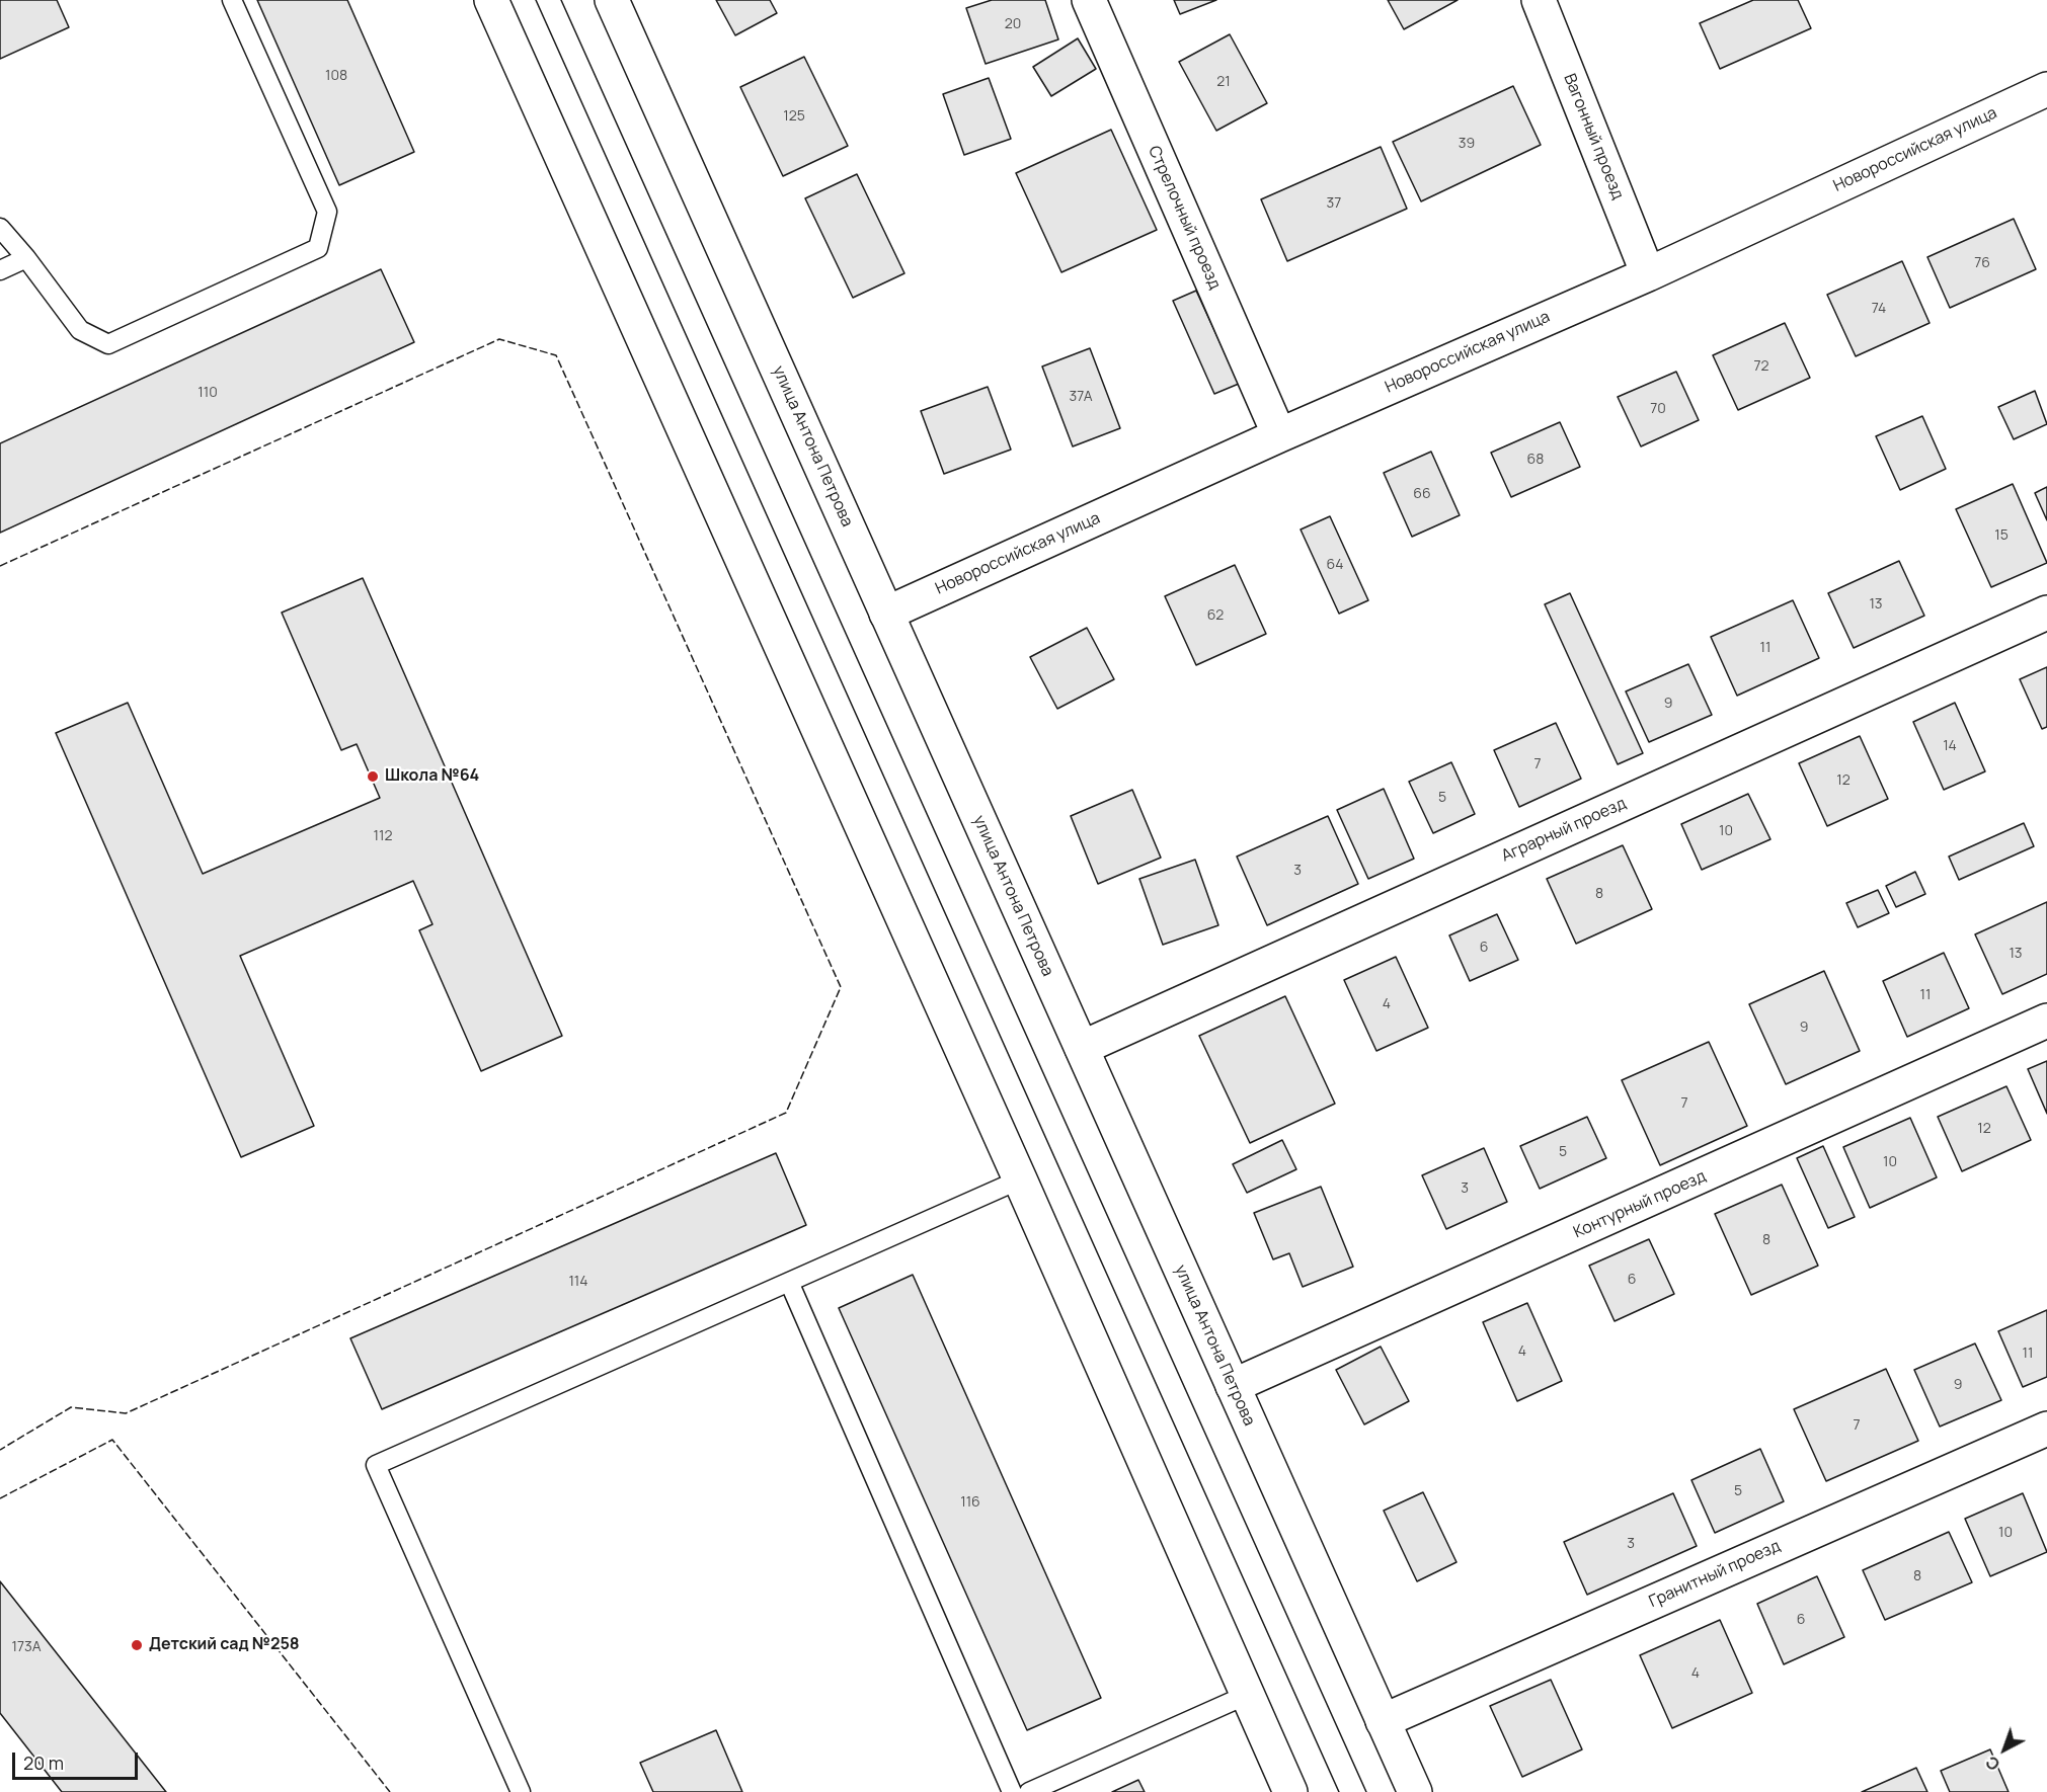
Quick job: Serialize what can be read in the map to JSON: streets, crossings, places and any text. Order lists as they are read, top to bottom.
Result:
{
  "streets": {
    "street": [
      "Вагонный проезд",
      "Новороссийская улица",
      "Стрелочный проезд",
      "улица Антона Петрова",
      "Аграрный проезд",
      "Контурный проезд",
      "Гранитный проезд"
    ]
  },
  "crossings": [
    ["Вагонный проезд", "Новороссийская улица"],
    ["Новороссийская улица", "Стрелочный проезд"],
    ["Новороссийская улица", "улица Антона Петрова"],
    ["улица Антона Петрова", "Аграрный проезд"],
    ["улица Антона Петрова", "Контурный проезд"],
    ["улица Антона Петрова", "Гранитный проезд"]
  ],
  "places": ["Школа №64", "Детский сад №258"],
  "house_numbers": [
    "20",
    "108",
    "21",
    "125",
    "39",
    "37",
    "76",
    "74",
    "72",
    "110",
    "37А",
    "70",
    "68",
    "66",
    "15",
    "64",
    "13",
    "62",
    "11",
    "9",
    "14",
    "7",
    "12",
    "5",
    "10",
    "112",
    "3",
    "8",
    "6",
    "13",
    "11",
    "4",
    "9",
    "7",
    "12",
    "5",
    "10",
    "3",
    "8",
    "6",
    "114",
    "4",
    "11",
    "9",
    "7",
    "5",
    "116",
    "10",
    "3",
    "8",
    "6",
    "173А",
    "4"
  ],
  "scale_bar": "20 m",
  "north": "bottom left"
}
